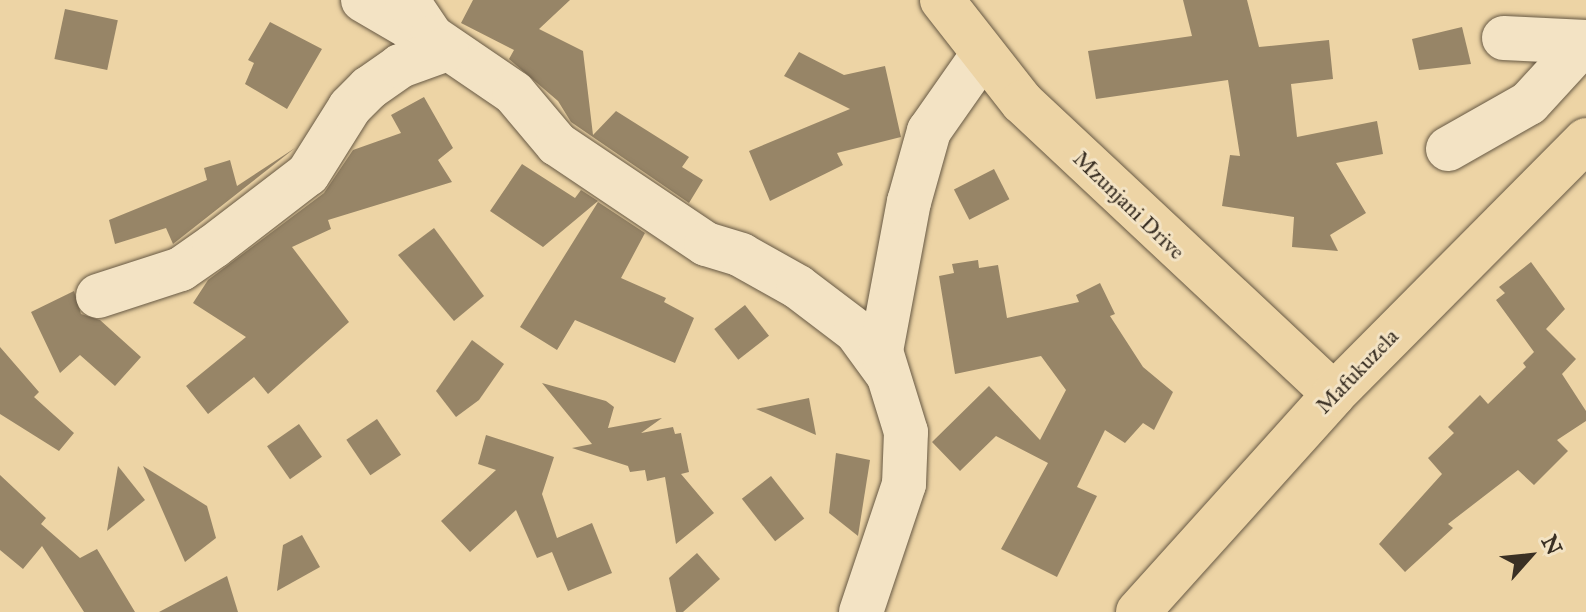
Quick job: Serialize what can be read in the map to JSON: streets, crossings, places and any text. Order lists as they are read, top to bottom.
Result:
{
  "streets": {
    "main road": ["Mzunjani Drive", "Mafukuzela"]
  },
  "crossings": [
    ["Mzunjani Drive", "Mafukuzela"]
  ],
  "north": "top right"
}
